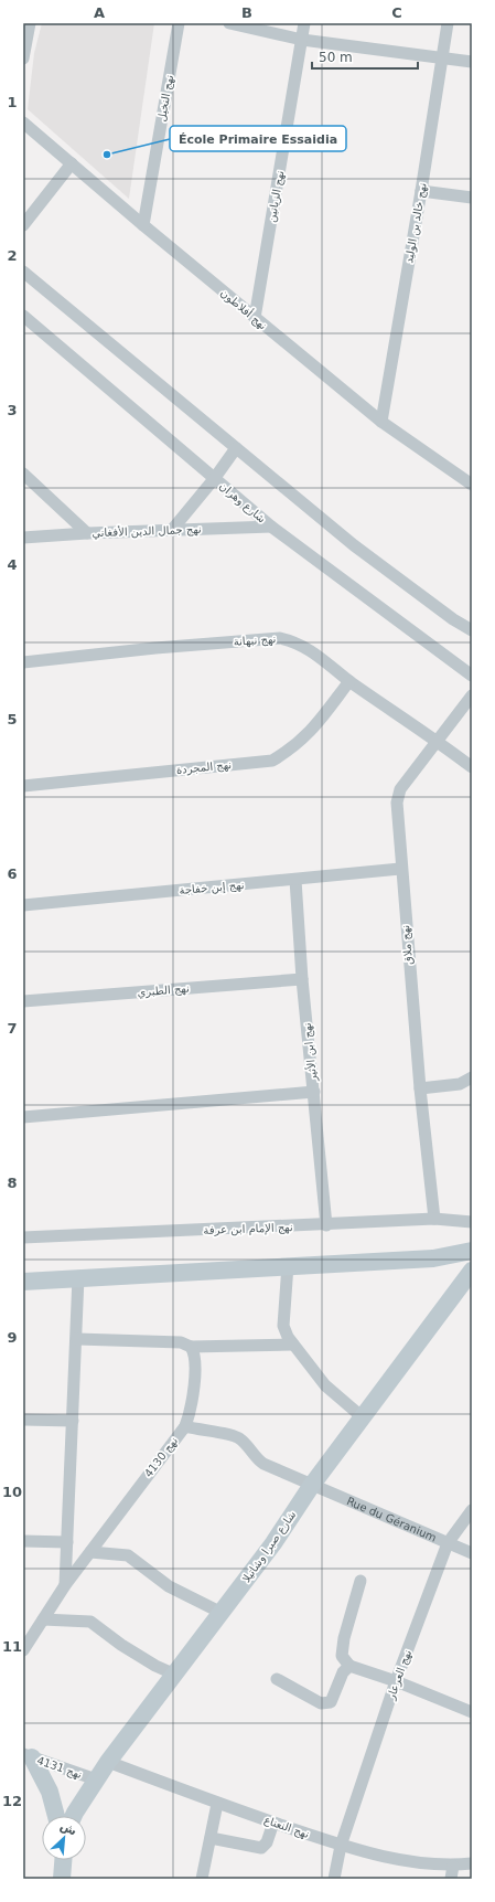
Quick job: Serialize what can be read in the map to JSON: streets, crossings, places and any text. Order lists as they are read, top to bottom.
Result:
{
  "streets": {
    "main road": ["شارع صبرا وشاتيلا"],
    "street": [
      "نهج النخيل",
      "نهج الزياتين",
      "نهج خالد بن الوليد",
      "نهج أفلاطون",
      "شارع وهران",
      "نهج جمال الدين الأفغاني",
      "نهج نبهانة",
      "نهج المجردة",
      "نهج إبن خفاجة",
      "نهج ملاق",
      "نهج الطبري",
      "نهج ابن الأثير",
      "نهج الإمام ابن عرفة",
      "نهج 4130",
      "Rue du Géranium",
      "نهج العرعار",
      "نهج 4131",
      "نهج النعناع"
    ]
  },
  "crossings": [
    ["نهج النخيل", "نهج أفلاطون"],
    ["نهج الزياتين", "نهج أفلاطون"],
    ["نهج خالد بن الوليد", "نهج أفلاطون"],
    ["شارع وهران", "نهج جمال الدين الأفغاني"],
    ["نهج نبهانة", "نهج المجردة"],
    ["نهج نبهانة", "نهج ملاق"],
    ["نهج إبن خفاجة", "نهج ملاق"],
    ["نهج إبن خفاجة", "نهج ابن الأثير"],
    ["نهج ملاق", "نهج الإمام ابن عرفة"],
    ["نهج الطبري", "نهج ابن الأثير"],
    ["نهج ابن الأثير", "نهج الإمام ابن عرفة"],
    ["نهج 4130", "Rue du Géranium"],
    ["Rue du Géranium", "شارع صبرا وشاتيلا"],
    ["Rue du Géranium", "نهج العرعار"],
    ["شارع صبرا وشاتيلا", "نهج 4131"],
    ["شارع صبرا وشاتيلا", "نهج النعناع"],
    ["نهج العرعار", "نهج النعناع"]
  ],
  "places": ["École Primaire Essaidia"],
  "scale_bar": "50 m",
  "north": "top right",
  "grid": {
    "columns": ["A", "B", "C"],
    "rows": [
      "1",
      "2",
      "3",
      "4",
      "5",
      "6",
      "7",
      "8",
      "9",
      "10",
      "11",
      "12"
    ]
  }
}
